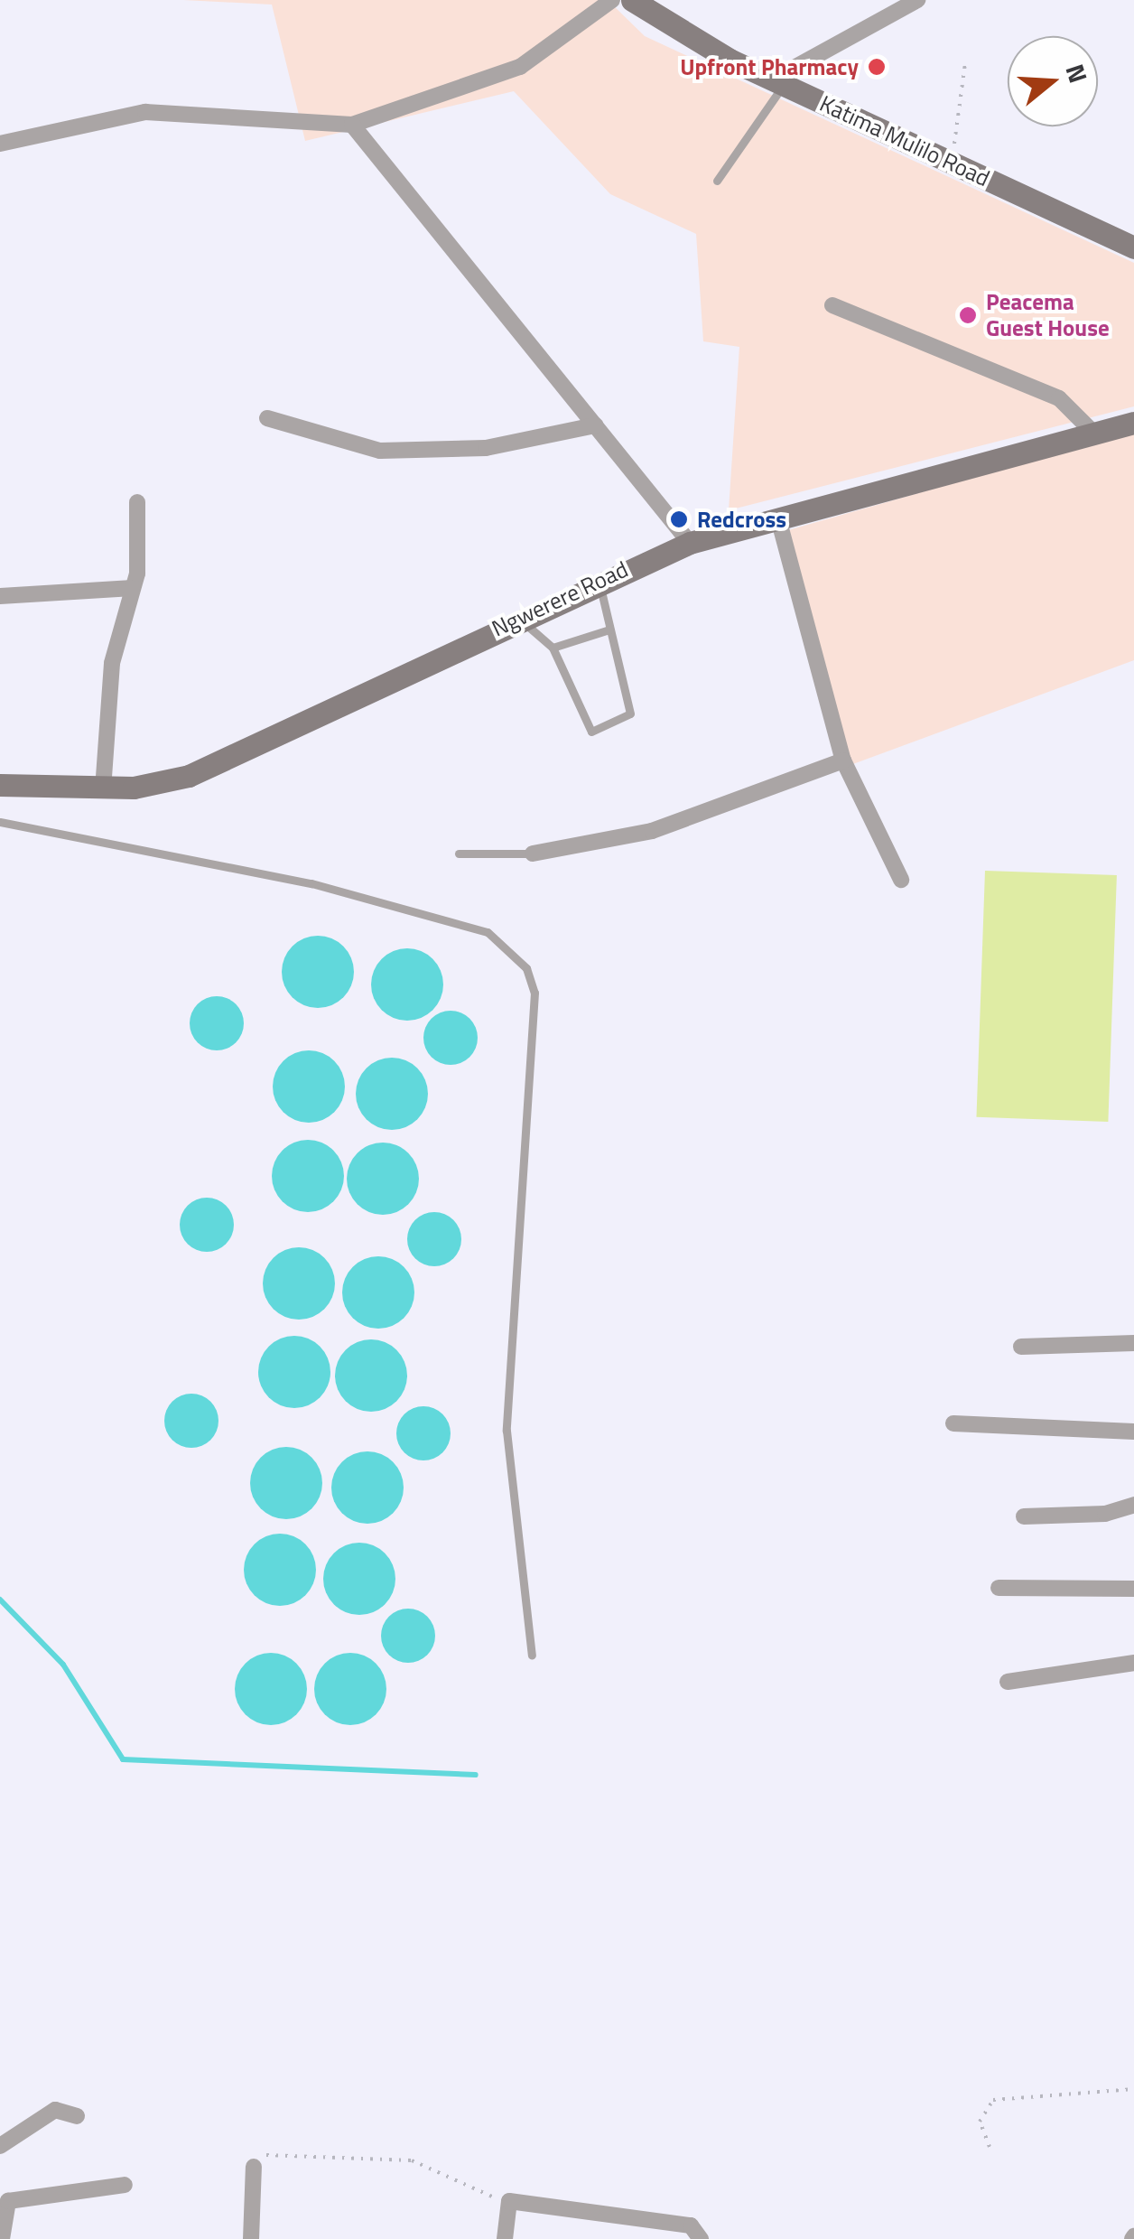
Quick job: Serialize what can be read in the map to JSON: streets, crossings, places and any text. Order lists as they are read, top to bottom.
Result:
{
  "streets": {
    "street": ["Katima Mulilo Road", "Ngwerere Road"]
  },
  "places": ["Upfront Pharmacy", "Peacema Guest House", "Redcross"],
  "north": "right"
}
